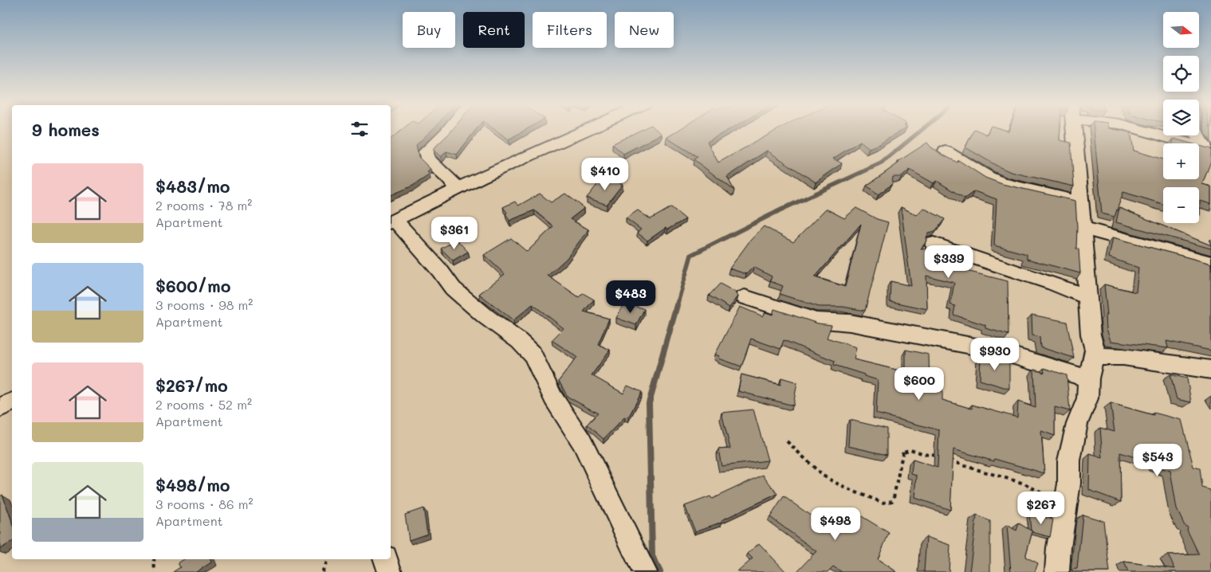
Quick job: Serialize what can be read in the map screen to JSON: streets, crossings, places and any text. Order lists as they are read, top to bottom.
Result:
{
  "north": "right",
  "page": {
    "map_buttons": ["+", "−"],
    "chip": [
      "Buy",
      "Rent",
      "Filters",
      "New"
    ],
    "heading": "9 homes",
    "list": [
      {
        "name": "$483/mo",
        "note": "2 rooms · 78 m² · Apartment"
      },
      {
        "name": "$600/mo",
        "note": "3 rooms · 98 m² · Apartment"
      },
      {
        "name": "$267/mo",
        "note": "2 rooms · 52 m² · Apartment"
      },
      {
        "name": "$498/mo",
        "note": "3 rooms · 86 m² · Apartment"
      }
    ],
    "price": [
      "$410",
      "$361",
      "$339",
      "$483",
      "$930",
      "$600",
      "$543",
      "$267",
      "$498"
    ]
  }
}
